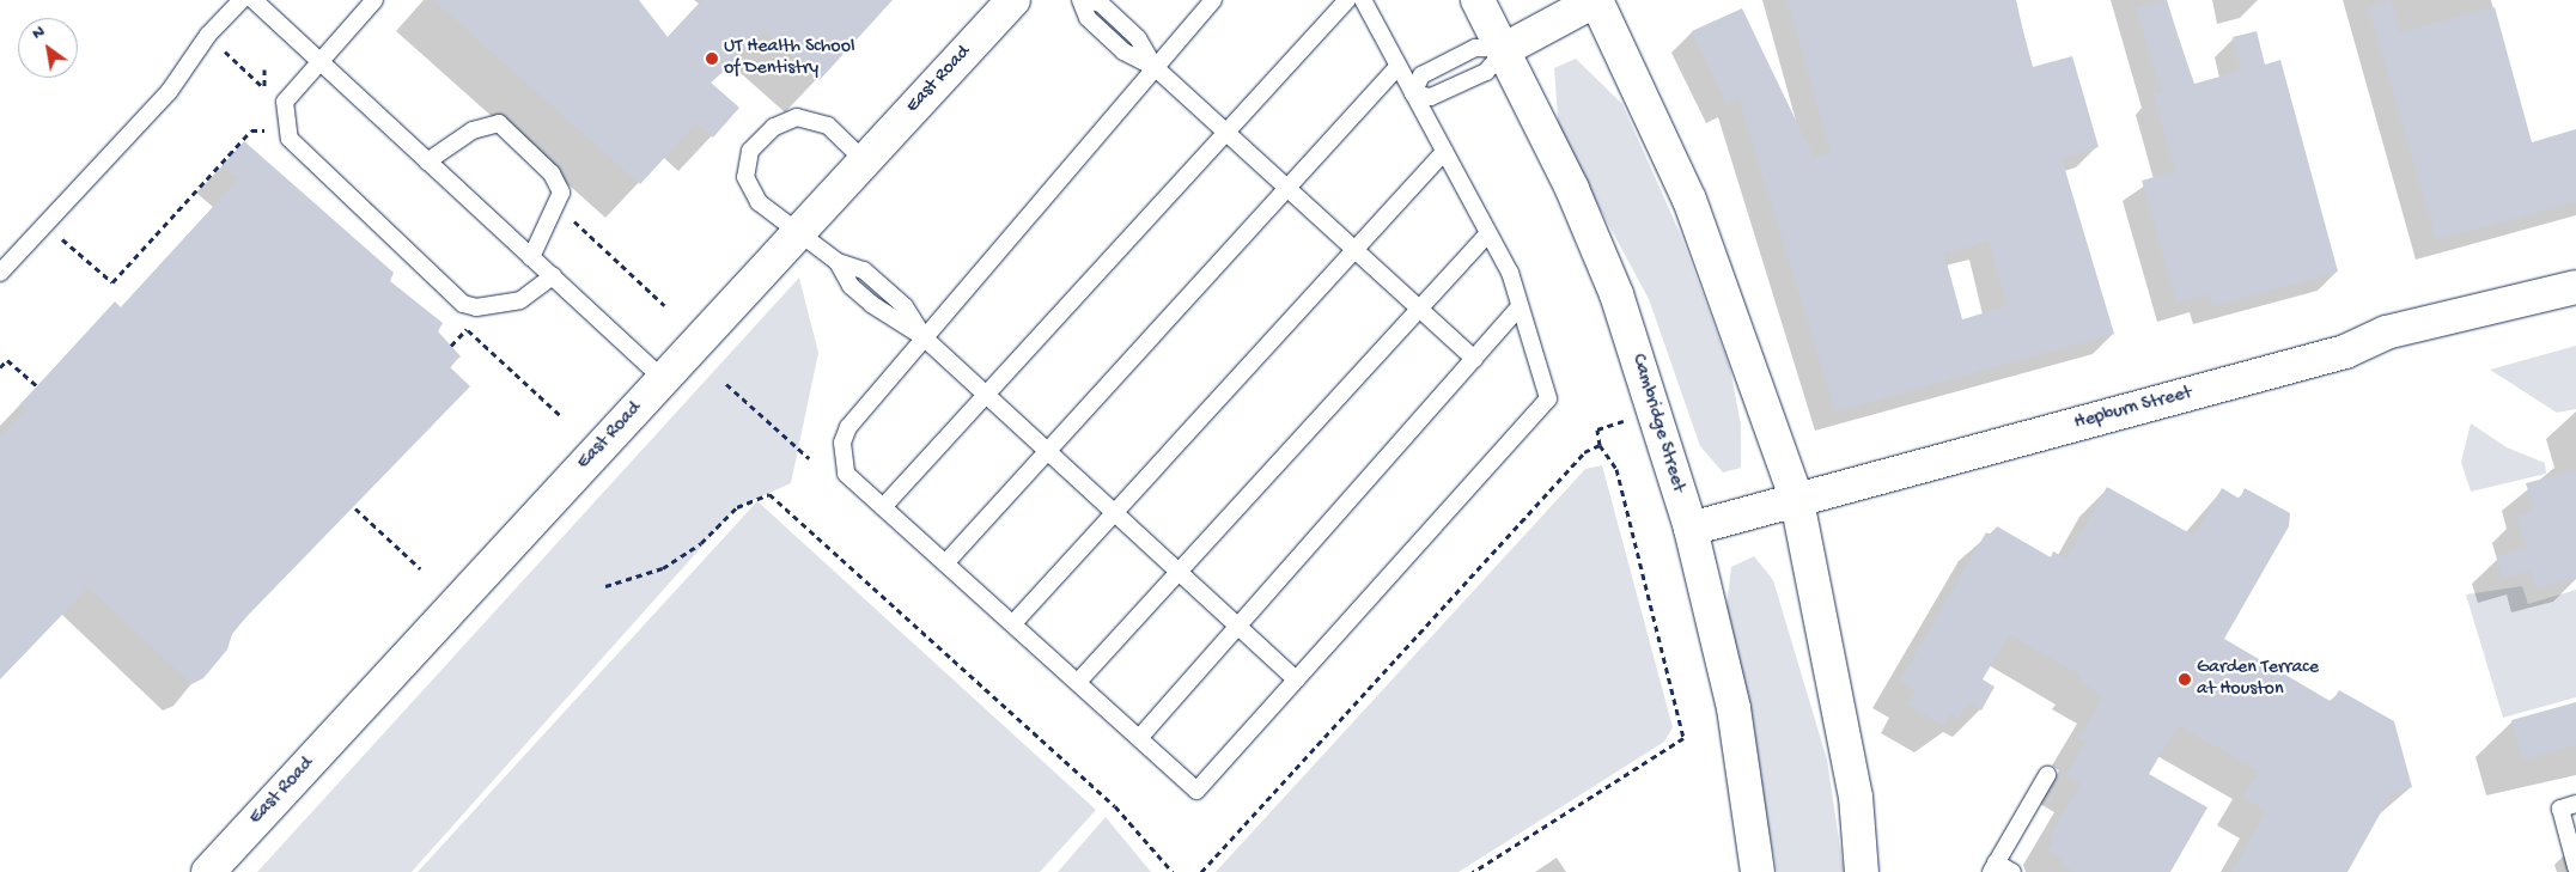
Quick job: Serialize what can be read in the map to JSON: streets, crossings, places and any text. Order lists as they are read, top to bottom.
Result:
{
  "streets": {
    "street": ["East Road", "Hepburn Street", "Cambridge Street"]
  },
  "crossings": [
    ["Hepburn Street", "Cambridge Street"]
  ],
  "places": ["UT Health School of Dentistry", "Garden Terrace at Houston"],
  "north": "top left"
}
